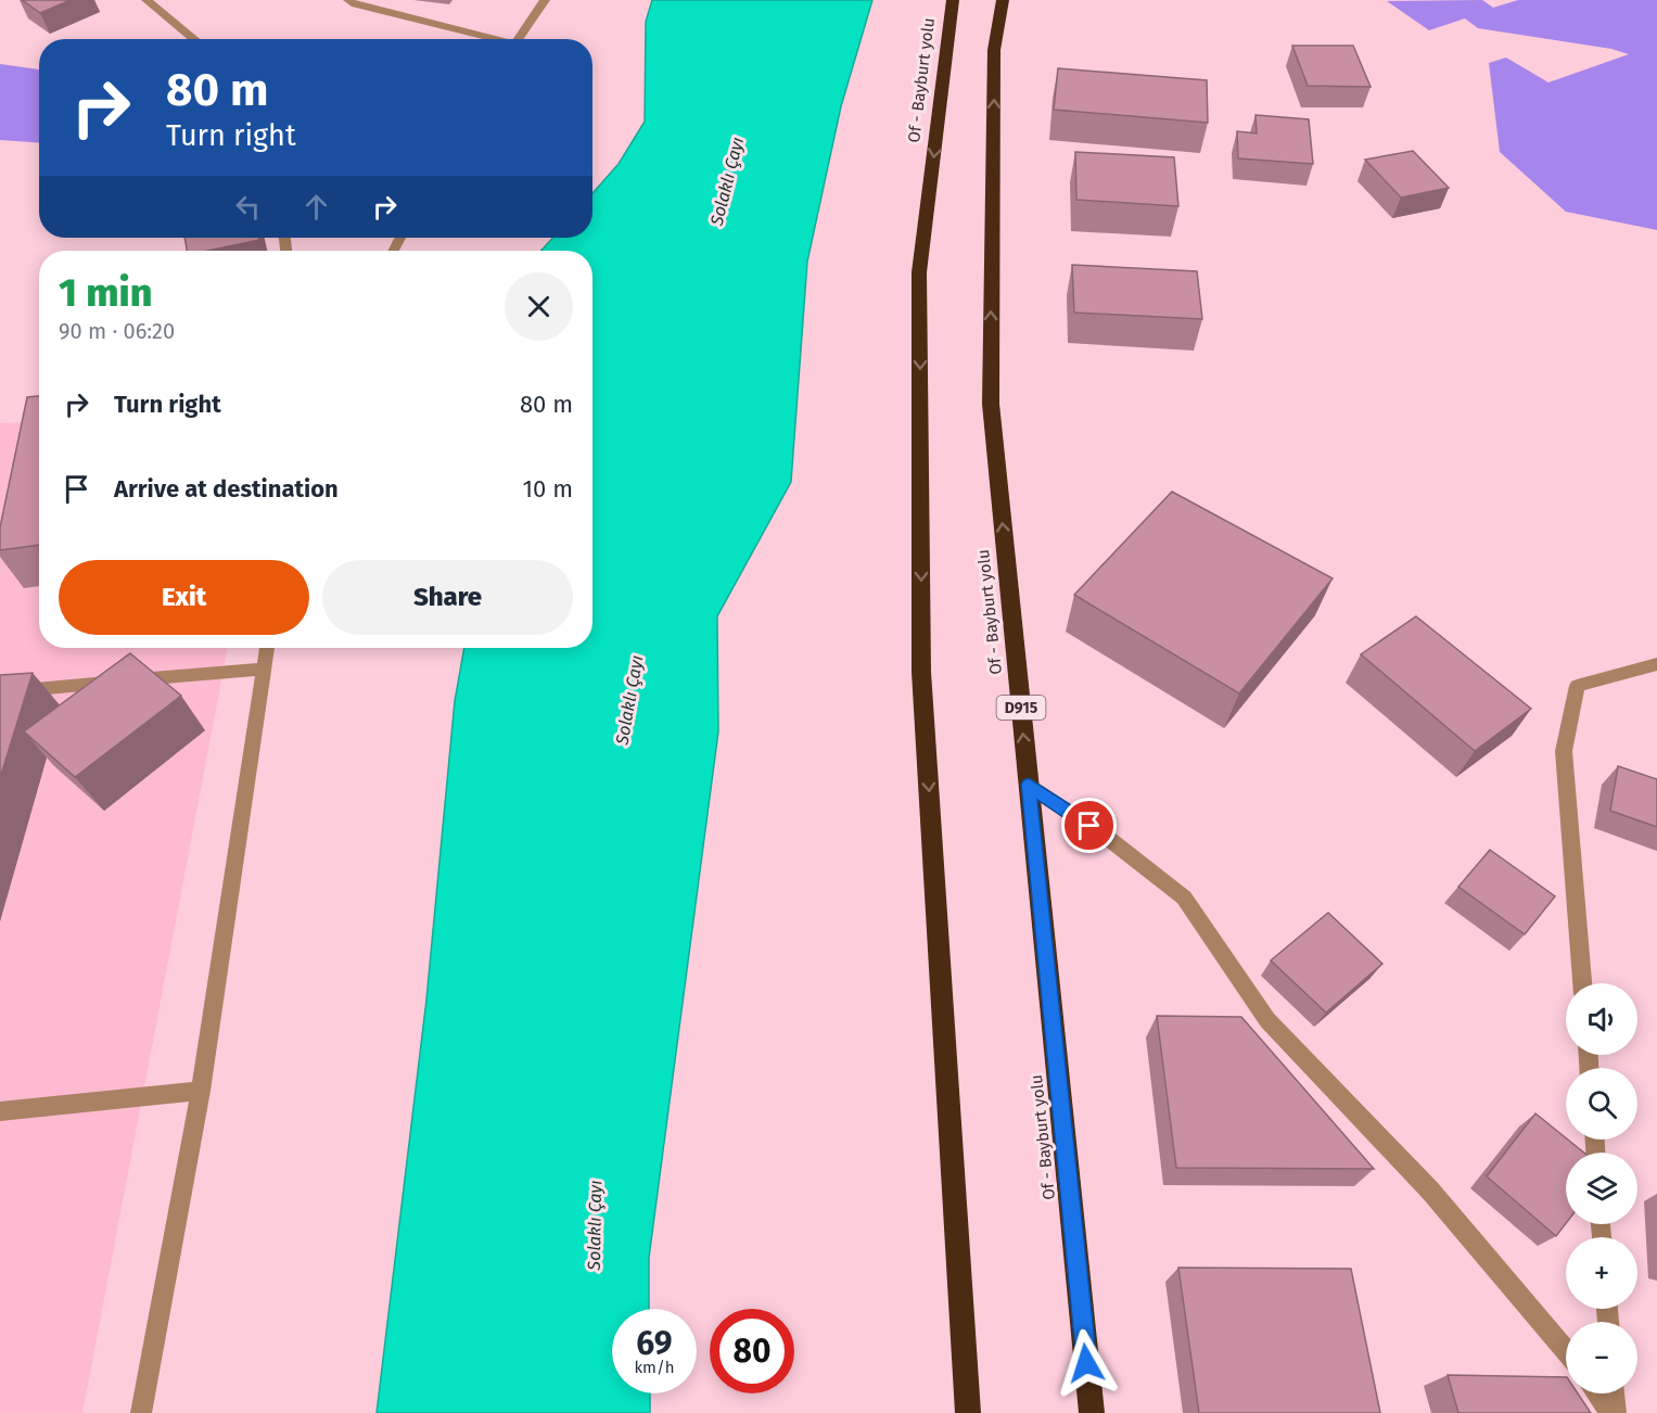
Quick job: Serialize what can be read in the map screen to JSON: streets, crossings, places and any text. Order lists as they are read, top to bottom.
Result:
{
  "streets": {
    "highway": ["Of - Bayburt yolu", "D915"]
  },
  "water": ["Solaklı Çayı"],
  "page": {
    "turn": ["80 m", "Turn right"],
    "heading": ["1 min", "90 m · 06:20"],
    "list": [
      {
        "name": "Turn right",
        "value": "80 m"
      },
      {
        "name": "Arrive at destination",
        "value": "10 m"
      }
    ],
    "buttons": ["Exit", "Share"],
    "map_buttons": ["+", "−"],
    "speed": "69 km/h",
    "limit": "80"
  }
}
